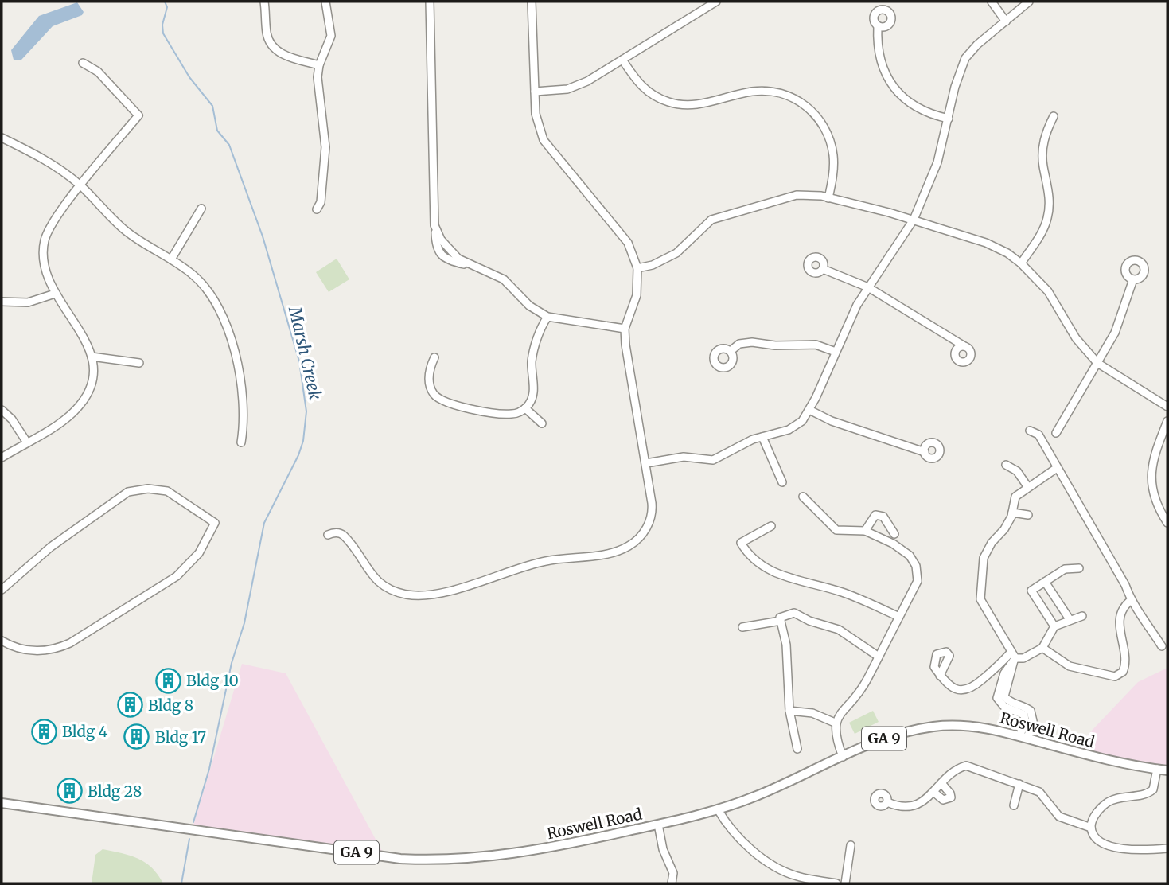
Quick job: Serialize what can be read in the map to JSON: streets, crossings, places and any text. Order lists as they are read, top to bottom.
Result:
{
  "streets": {
    "main road": ["Roswell Road", "GA 9"]
  },
  "water": ["Marsh Creek"],
  "places": {
    "building": [
      "Bldg 10",
      "Bldg 8",
      "Bldg 4",
      "Bldg 17",
      "Bldg 28"
    ]
  }
}
